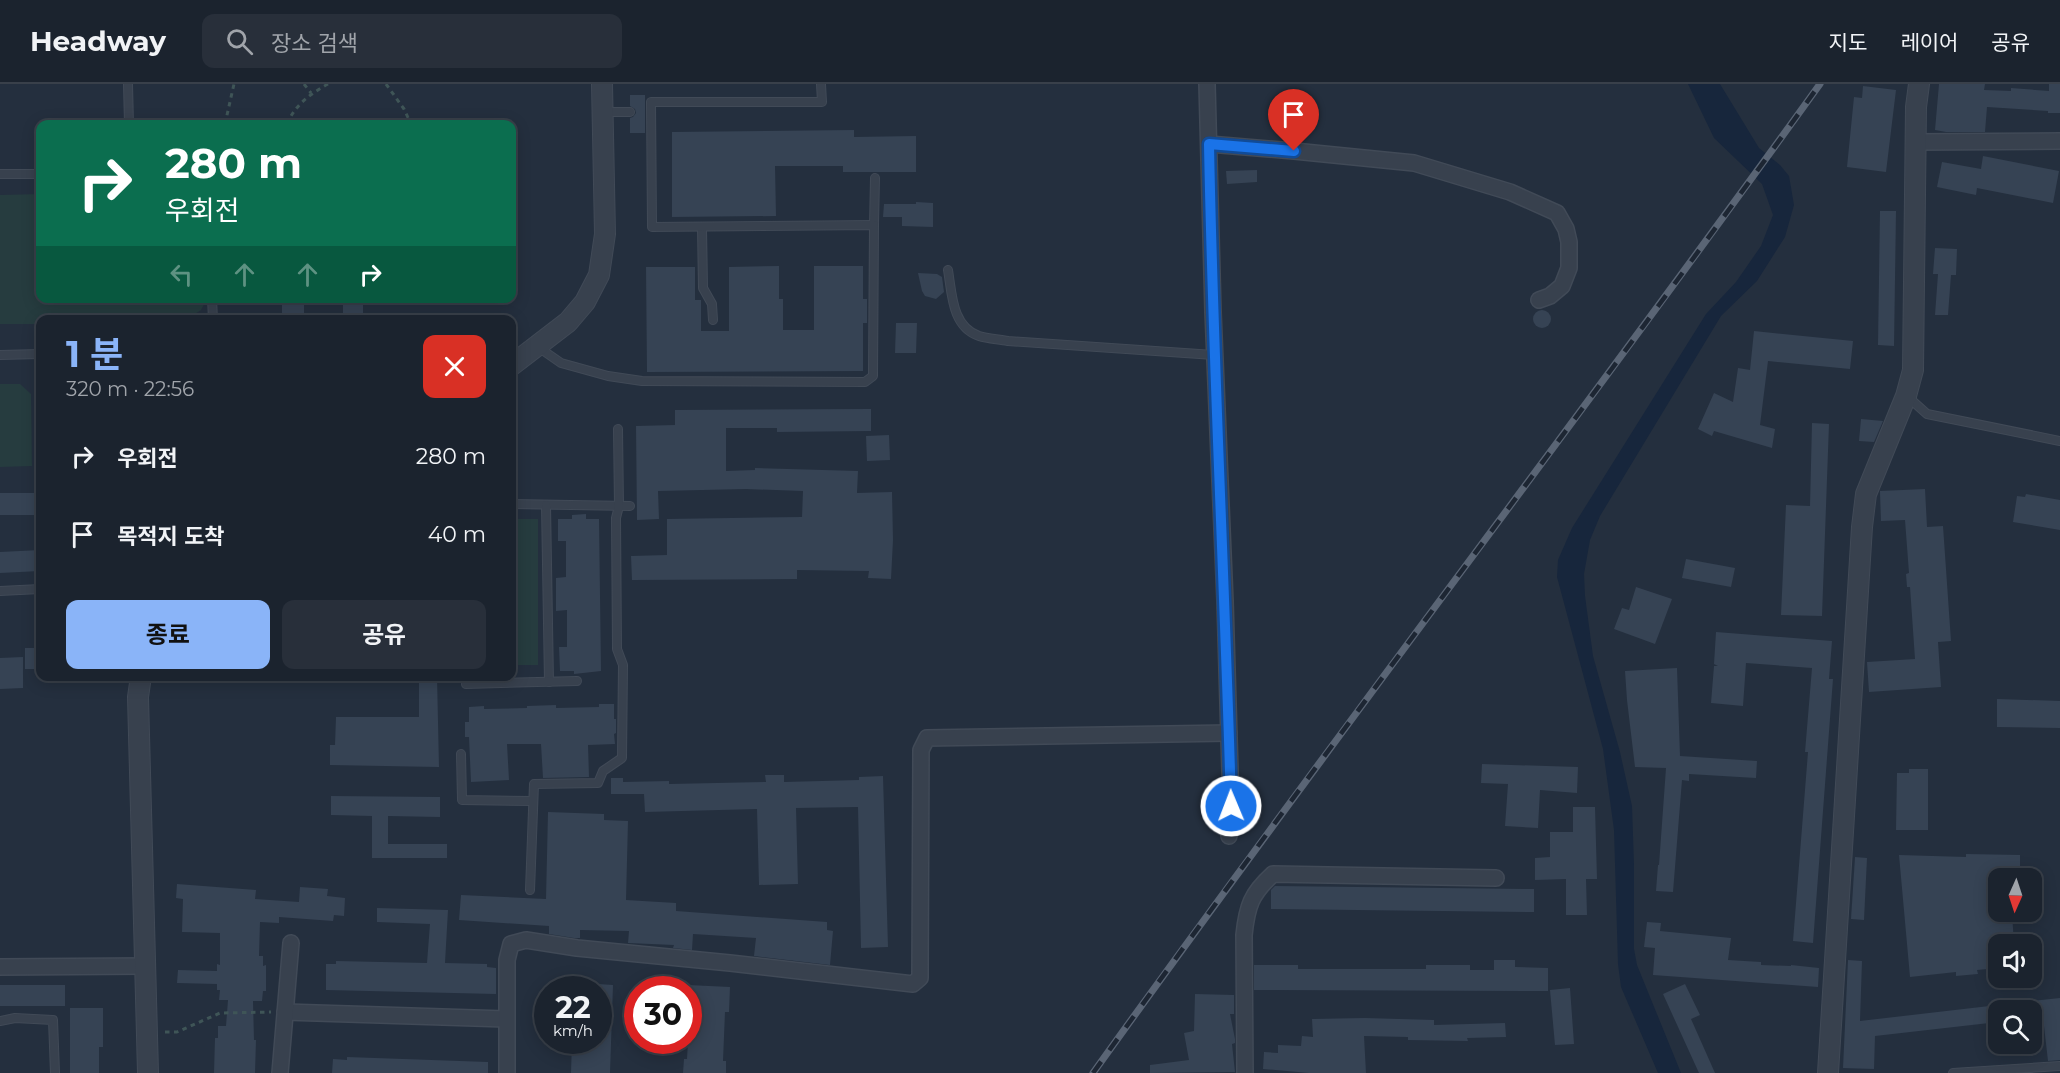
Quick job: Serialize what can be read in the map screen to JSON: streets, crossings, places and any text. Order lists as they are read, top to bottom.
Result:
{
  "north": "bottom",
  "page": {
    "header": "Headway",
    "search": "장소 검색",
    "nav": ["지도", "레이어", "공유"],
    "turn": ["280 m", "우회전"],
    "heading": ["1 분", "320 m · 22:56"],
    "list": [
      {
        "name": "우회전",
        "value": "280 m"
      },
      {
        "name": "목적지 도착",
        "value": "40 m"
      }
    ],
    "buttons": ["종료", "공유"],
    "speed": "22 km/h",
    "limit": "30"
  }
}
